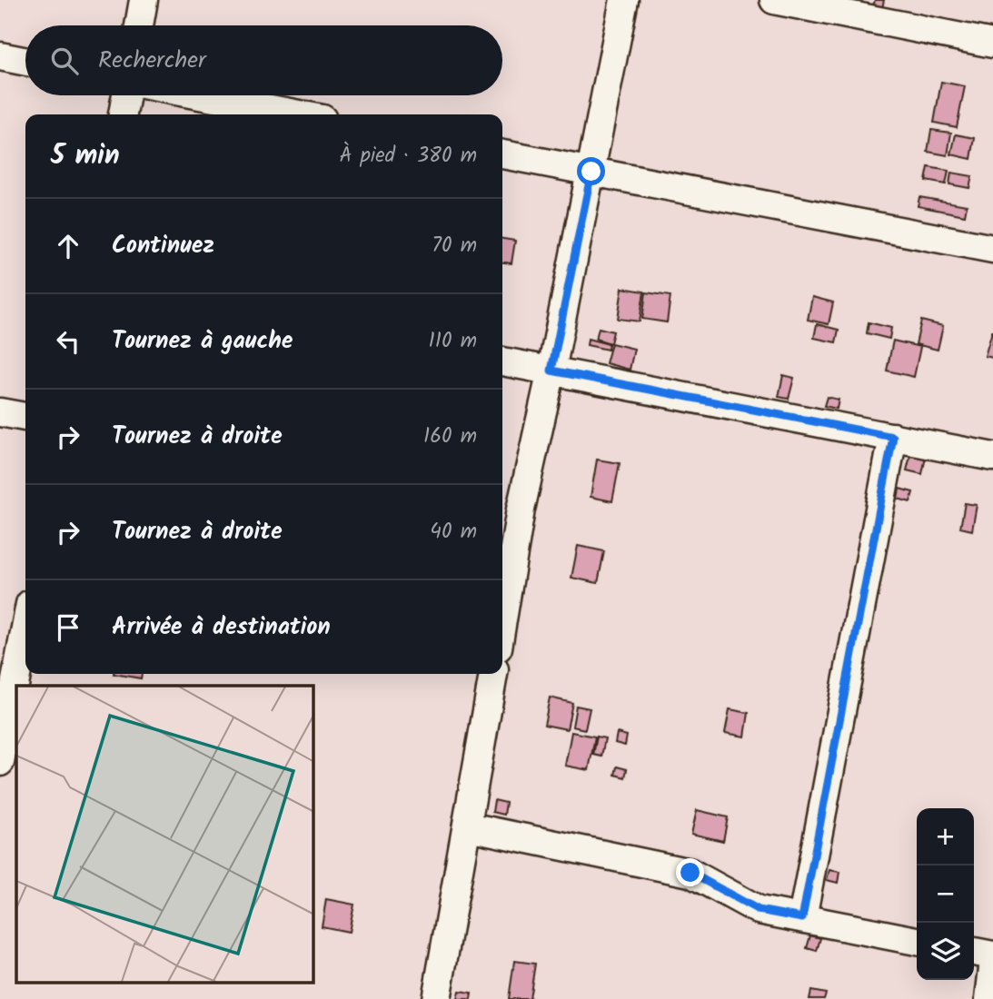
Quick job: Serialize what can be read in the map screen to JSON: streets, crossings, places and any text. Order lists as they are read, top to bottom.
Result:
{
  "page": {
    "search": "Rechercher",
    "heading": ["5 min", "À pied · 380 m"],
    "list": [
      ["Continuez", "70 m"],
      ["Tournez à gauche", "110 m"],
      ["Tournez à droite", "160 m"],
      ["Tournez à droite", "40 m"],
      "Arrivée à destination"
    ],
    "map_buttons": ["+", "−"]
  }
}
